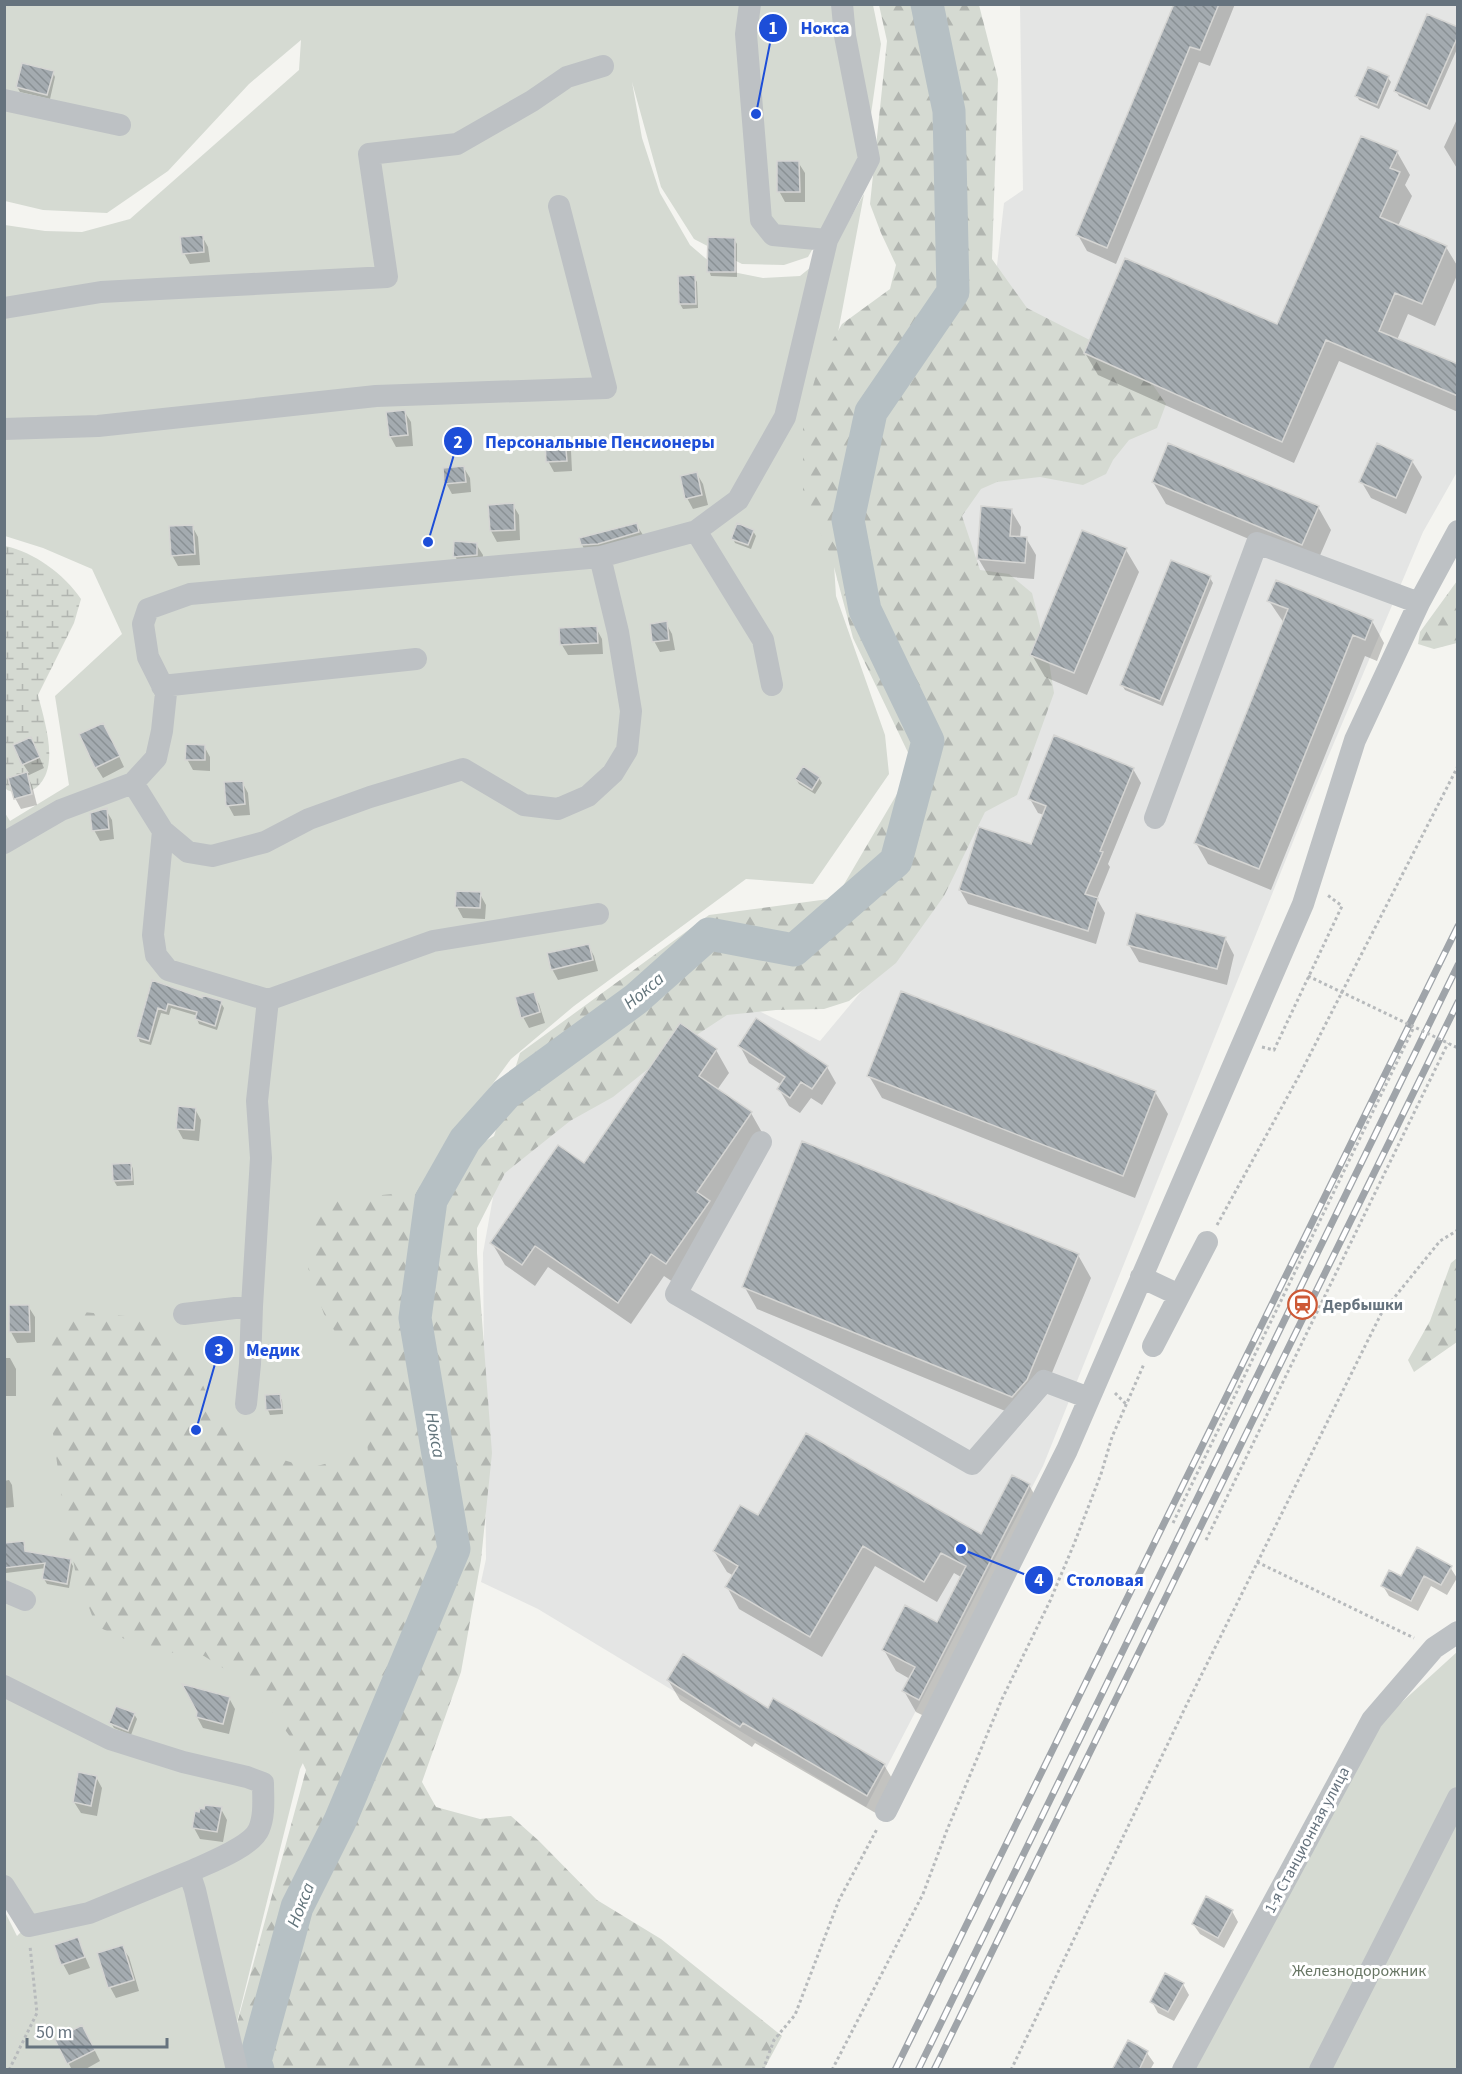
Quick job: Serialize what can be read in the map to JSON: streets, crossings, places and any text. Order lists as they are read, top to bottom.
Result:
{
  "streets": {
    "street": ["1-я Станционная улица"]
  },
  "water": ["Нокса"],
  "parks": ["Железнодорожник"],
  "places": {
    "other": [
      "Нокса",
      "Персональные Пенсионеры",
      "Медик",
      "Столовая"
    ],
    "station": ["Дербышки"]
  },
  "scale_bar": "50 m"
}
